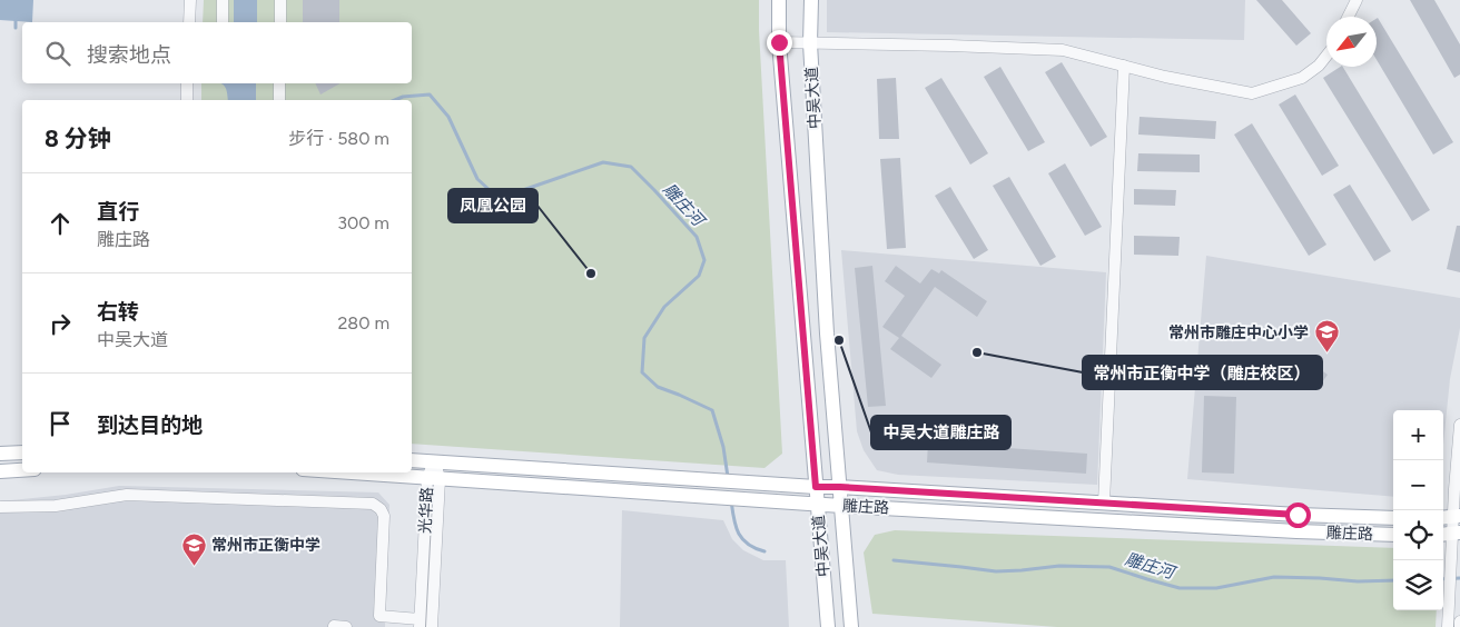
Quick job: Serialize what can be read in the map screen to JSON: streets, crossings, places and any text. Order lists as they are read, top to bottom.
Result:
{
  "streets": {
    "main road": ["中吴大道", "雕庄路"],
    "street": ["光华路"]
  },
  "crossings": [
    ["中吴大道", "雕庄路"],
    ["雕庄路", "光华路"]
  ],
  "water": ["雕庄河"],
  "places": {
    "other": ["凤凰公园", "中吴大道雕庄路", "常州市正衡中学（雕庄校区）"],
    "school or university": ["常州市雕庄中心小学", "常州市正衡中学"]
  },
  "north": "bottom left",
  "page": {
    "search": "搜索地点",
    "heading": ["8 分钟", "步行 · 580 m"],
    "list": [
      ["直行", "雕庄路", "300 m"],
      ["右转", "中吴大道", "280 m"],
      "到达目的地"
    ],
    "map_buttons": ["+", "−"]
  }
}
